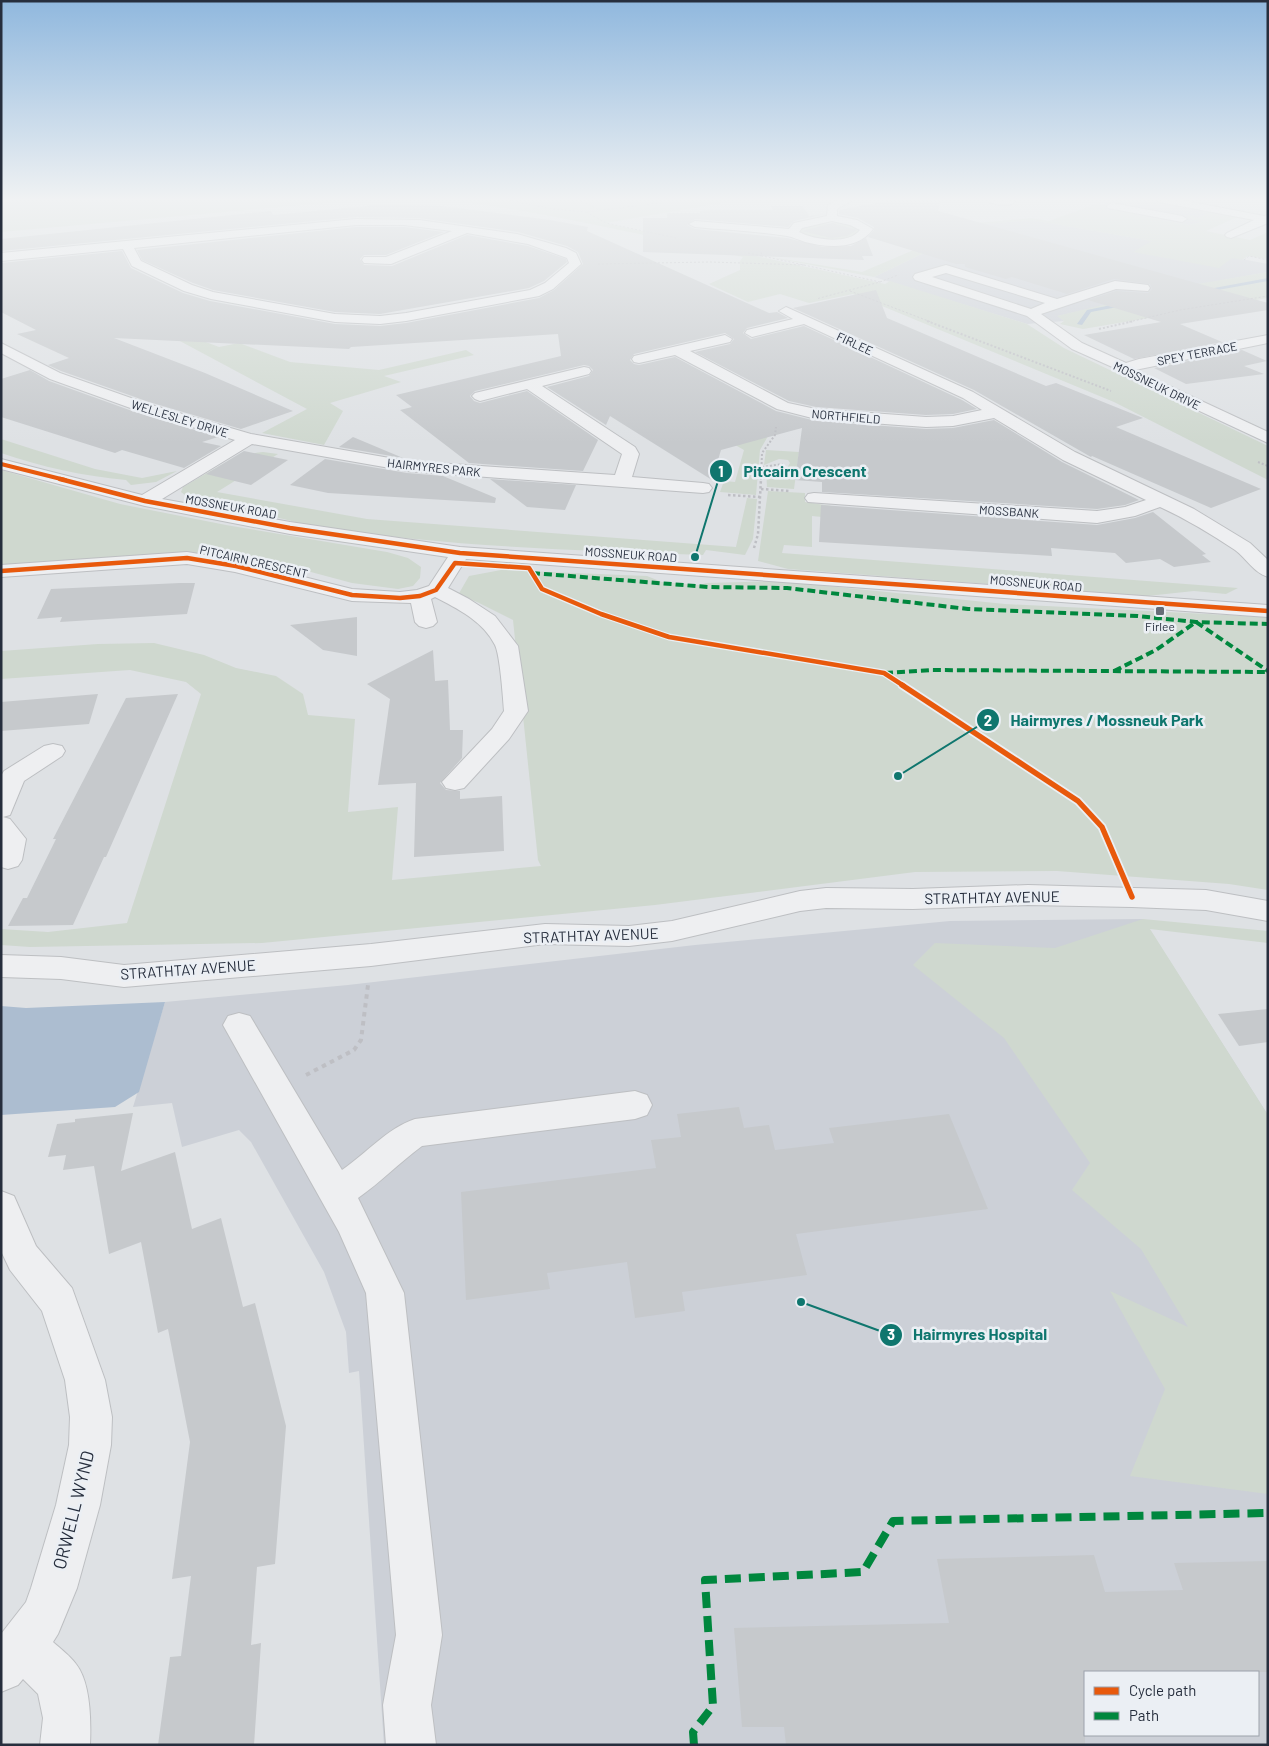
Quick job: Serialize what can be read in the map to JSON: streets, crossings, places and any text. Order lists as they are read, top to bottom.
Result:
{
  "streets": {
    "street": [
      "FIRLEE",
      "SPEY TERRACE",
      "MOSSNEUK DRIVE",
      "NORTHFIELD",
      "WELLESLEY DRIVE",
      "HAIRMYRES PARK",
      "MOSSNEUK ROAD",
      "MOSSBANK",
      "PITCAIRN CRESCENT",
      "STRATHTAY AVENUE",
      "ORWELL WYND"
    ]
  },
  "crossings": [
    ["FIRLEE", "NORTHFIELD"],
    ["FIRLEE", "MOSSBANK"],
    ["SPEY TERRACE", "MOSSNEUK DRIVE"],
    ["WELLESLEY DRIVE", "HAIRMYRES PARK"],
    ["WELLESLEY DRIVE", "MOSSNEUK ROAD"]
  ],
  "places": {
    "other": ["Pitcairn Crescent", "Hairmyres / Mossneuk Park", "Hairmyres Hospital"],
    "transit": ["Firlee"]
  },
  "legend": ["Cycle path", "Path"]
}
